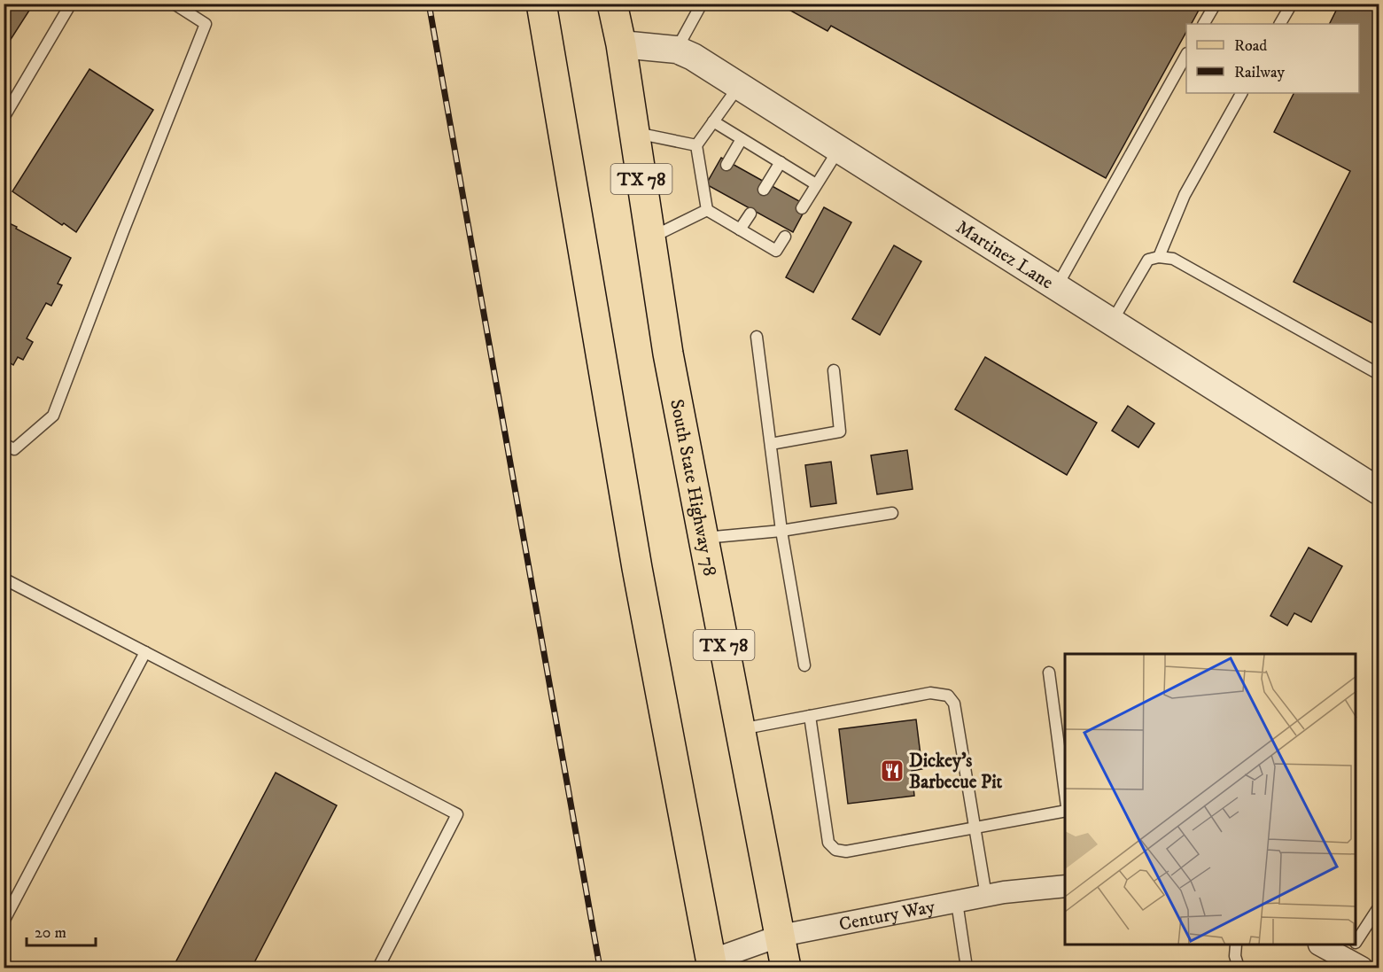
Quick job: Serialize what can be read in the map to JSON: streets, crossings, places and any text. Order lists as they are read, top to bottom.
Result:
{
  "streets": {
    "main road": ["TX 78", "South State Highway 78"],
    "street": ["Martinez Lane", "Century Way"]
  },
  "crossings": [
    ["Martinez Lane", "South State Highway 78"],
    ["South State Highway 78", "Century Way"]
  ],
  "places": {
    "restaurant": ["Dickey's Barbecue Pit"]
  },
  "legend": ["Road", "Railway"],
  "scale_bar": "20 m"
}
